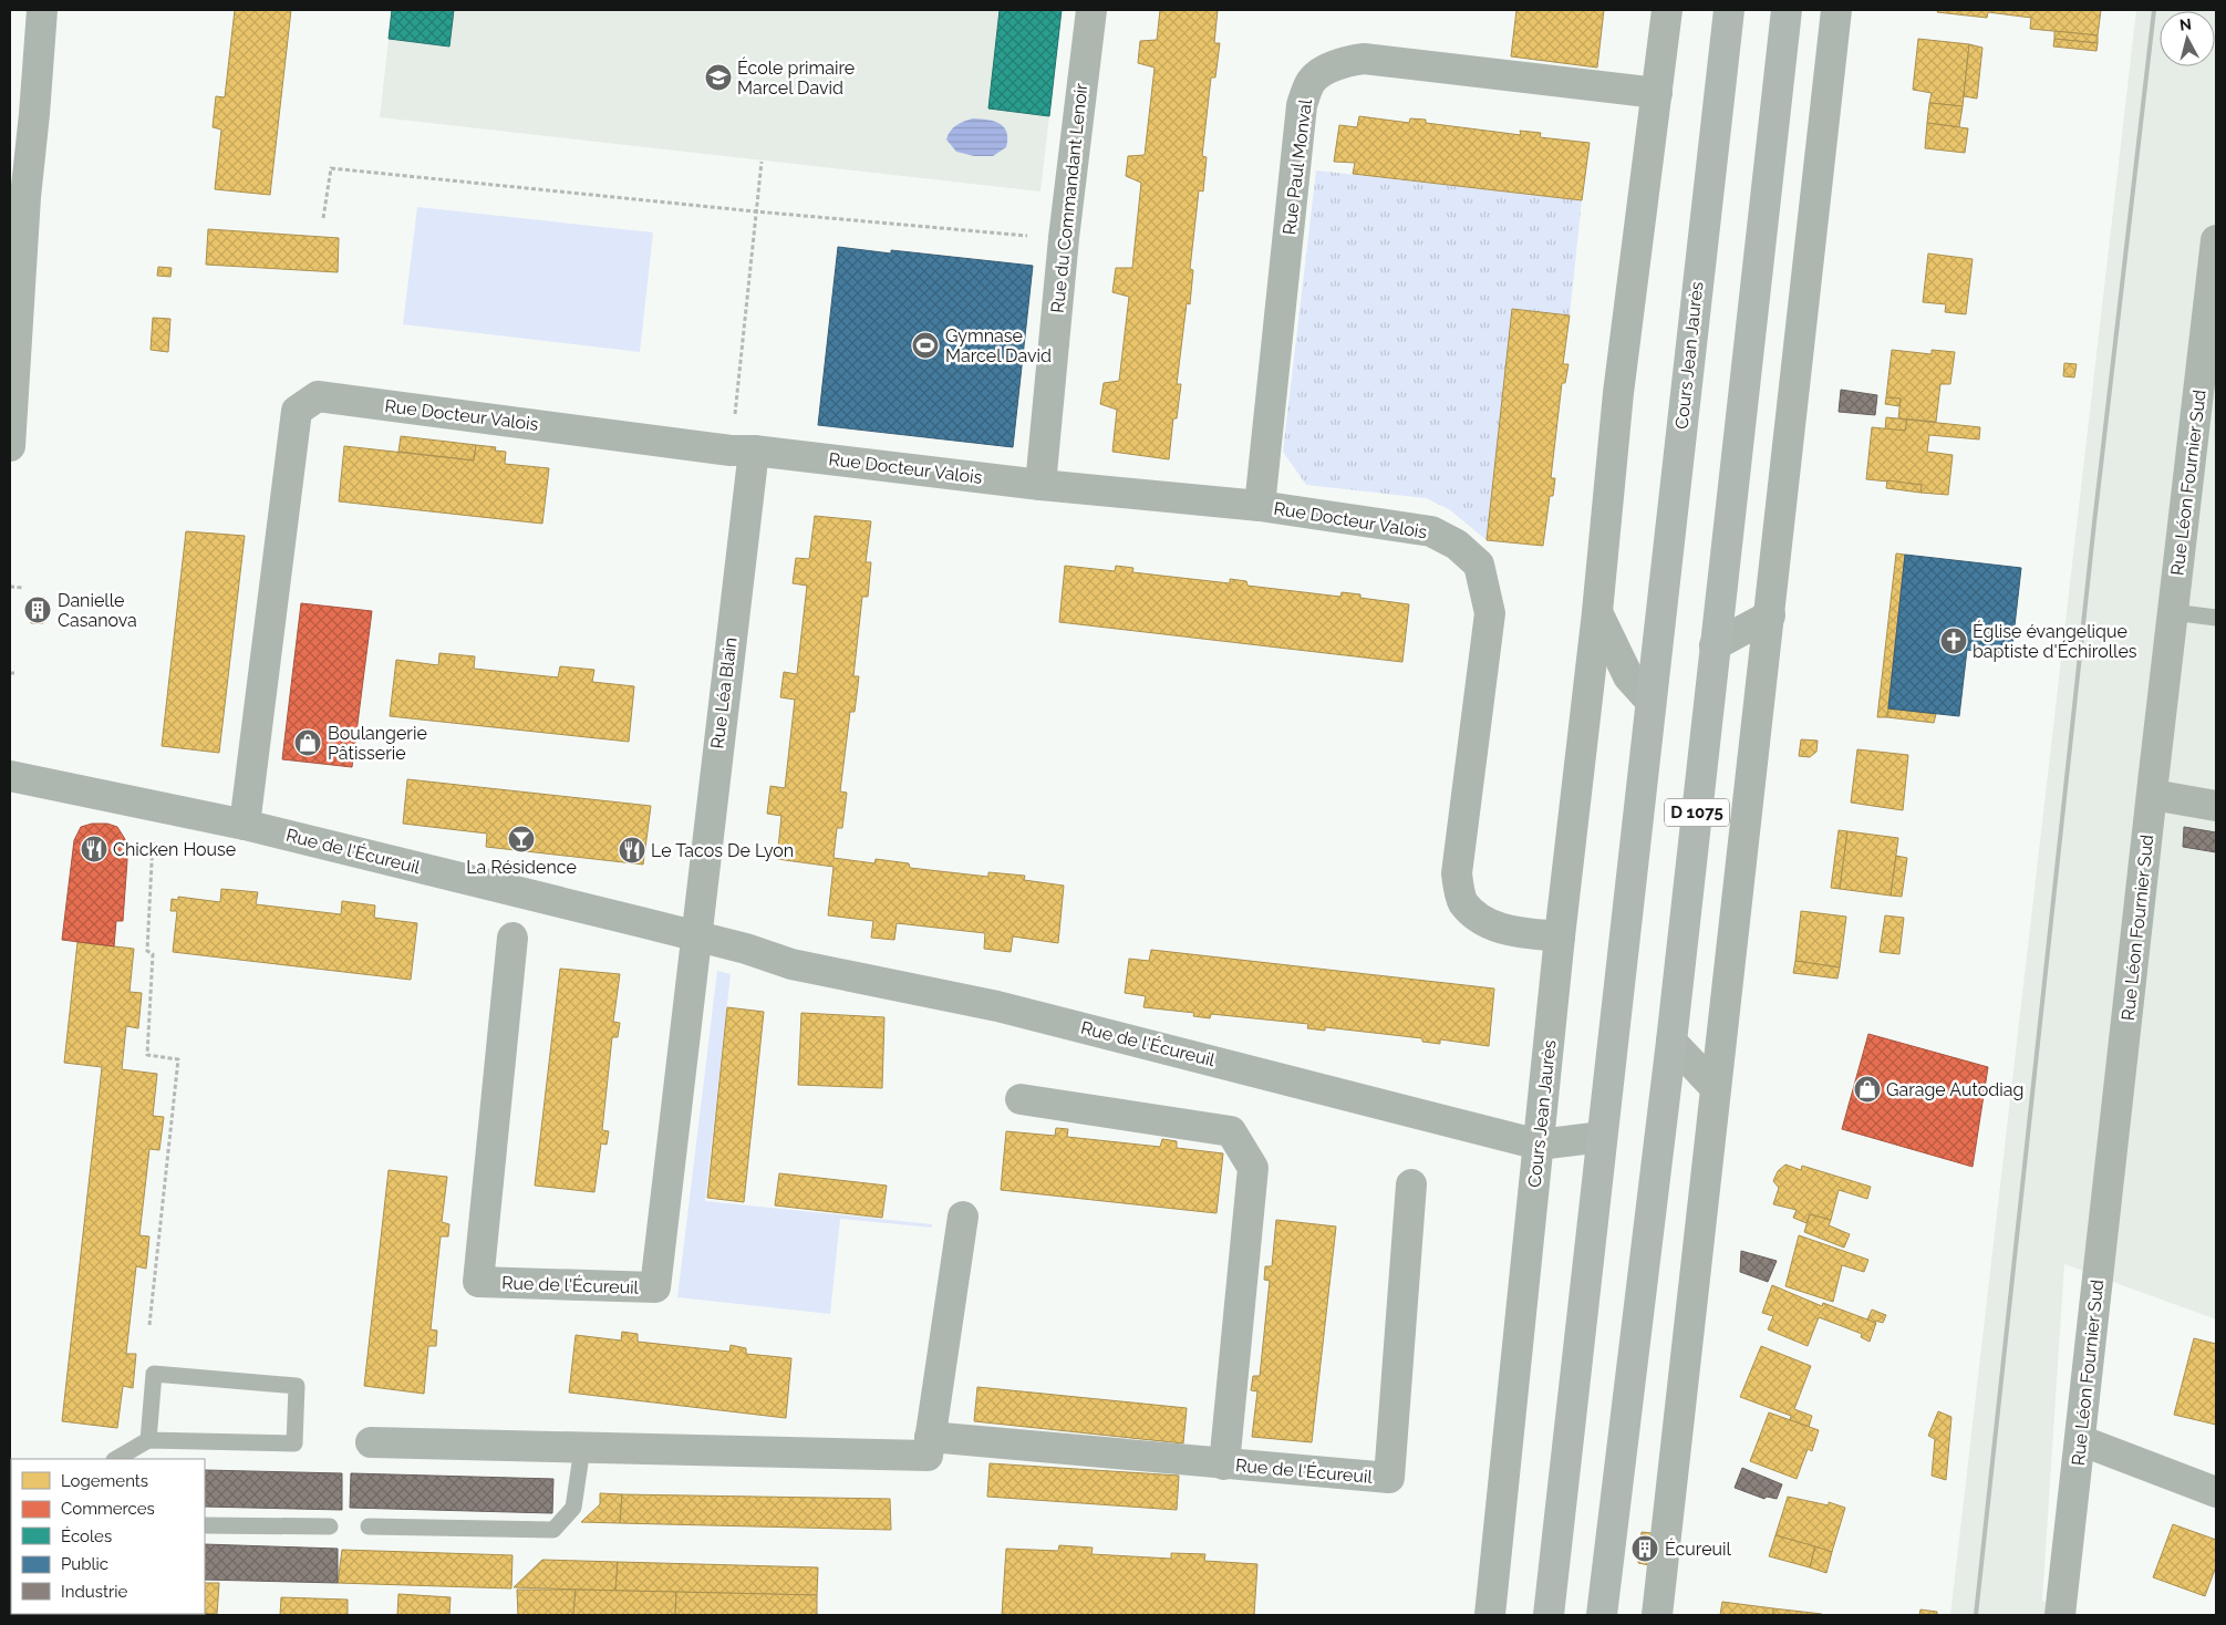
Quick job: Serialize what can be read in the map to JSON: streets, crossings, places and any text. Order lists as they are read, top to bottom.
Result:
{
  "streets": {
    "main road": ["Cours Jean Jaurès", "D 1075"],
    "street": [
      "Rue Paul Monval",
      "Rue du Commandant Lenoir",
      "Rue Docteur Valois",
      "Rue Léon Fournier Sud",
      "Rue Léa Blain",
      "Rue de l'Écureuil"
    ]
  },
  "crossings": [
    ["Rue Paul Monval", "Cours Jean Jaurès"],
    ["Rue Paul Monval", "Rue Docteur Valois"],
    ["Rue du Commandant Lenoir", "Rue Docteur Valois"],
    ["Cours Jean Jaurès", "Rue Docteur Valois"],
    ["Cours Jean Jaurès", "Rue de l'Écureuil"],
    ["Rue Docteur Valois", "Rue Léa Blain"],
    ["Rue Docteur Valois", "Rue de l'Écureuil"],
    ["Rue Léa Blain", "Rue de l'Écureuil"]
  ],
  "places": {
    "school or university": ["École primaire Marcel David"],
    "sports": ["Gymnase Marcel David"],
    "building": ["Danielle Casanova", "Écureuil"],
    "church": ["Église évangelique baptiste d'Échirolles"],
    "shop": ["Boulangerie Pâtisserie", "Garage Autodiag"],
    "bar": ["La Résidence"],
    "restaurant": ["Chicken House", "Le Tacos De Lyon"]
  },
  "legend": [
    "Logements",
    "Commerces",
    "Écoles",
    "Public",
    "Industrie"
  ],
  "north": "top"
}
